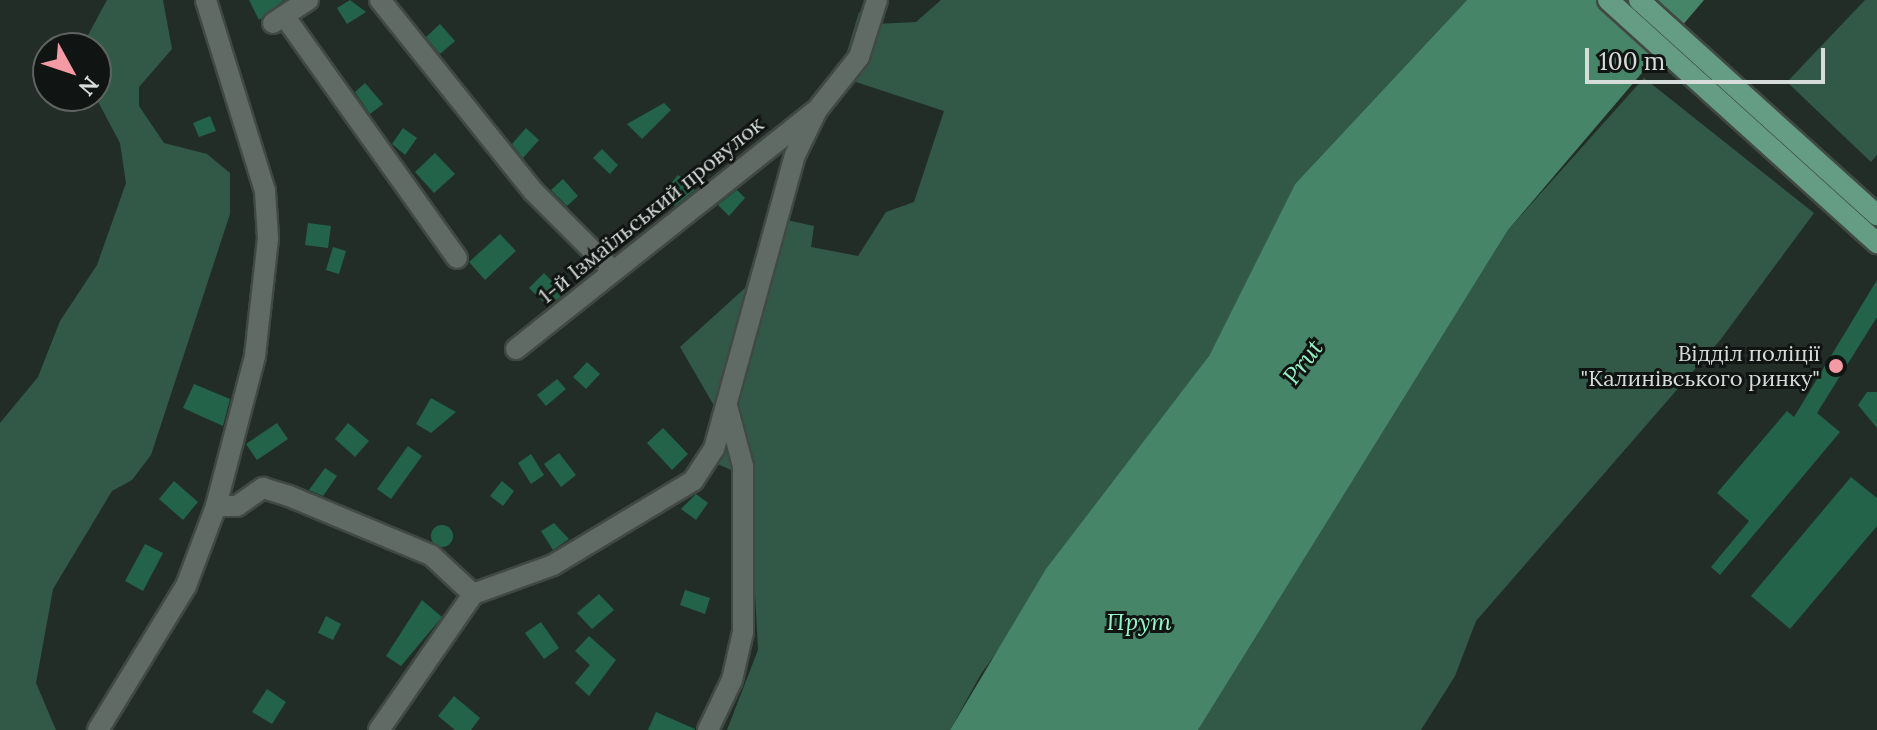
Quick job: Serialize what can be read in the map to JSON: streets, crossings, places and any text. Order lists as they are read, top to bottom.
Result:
{
  "streets": {
    "street": ["1-й Ізмаїльський провулок"]
  },
  "water": ["Prut", "Прут"],
  "places": ["Відділ поліції \"Калинівського ринку\""],
  "scale_bar": "100 m",
  "north": "bottom right"
}
